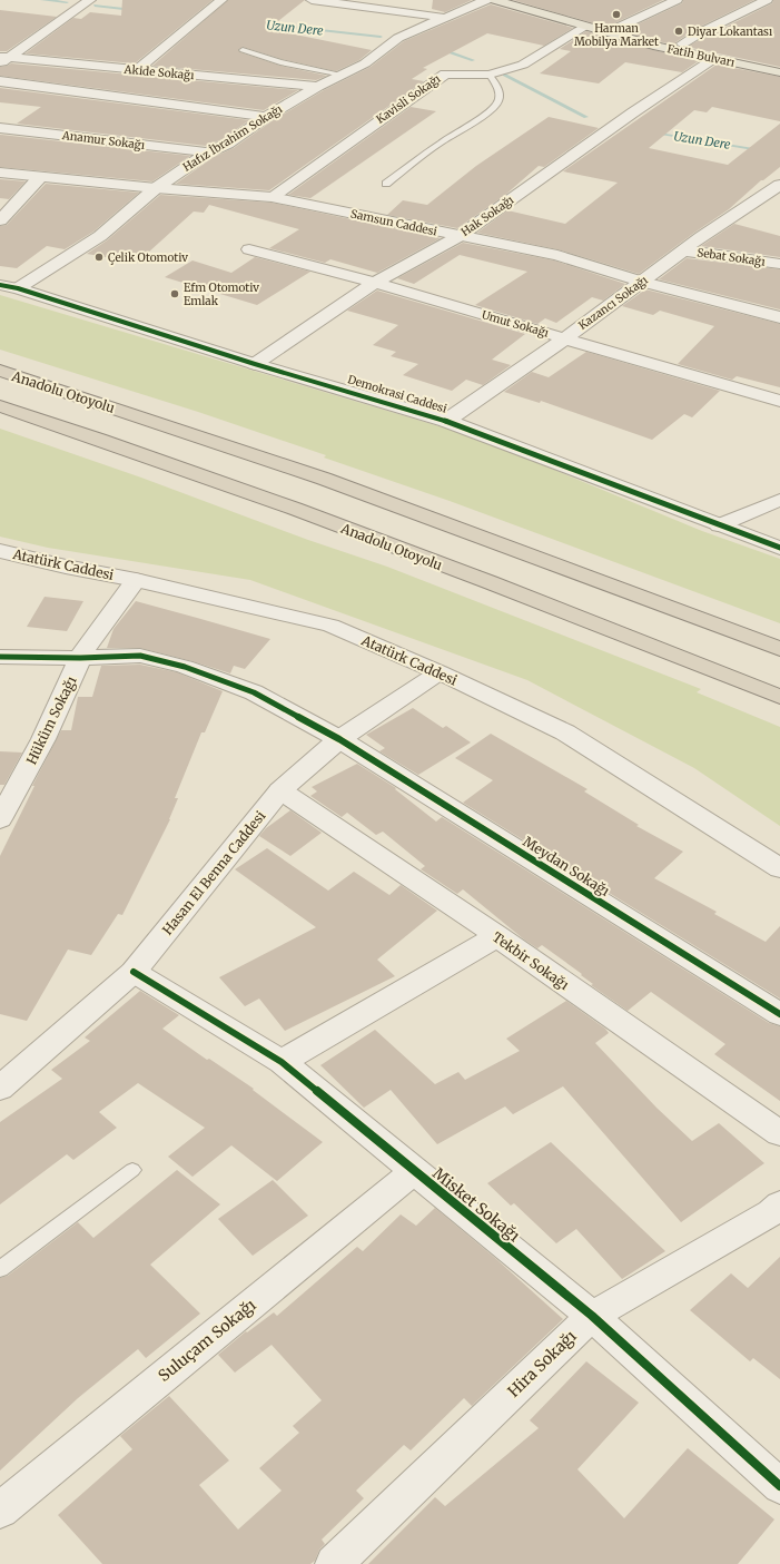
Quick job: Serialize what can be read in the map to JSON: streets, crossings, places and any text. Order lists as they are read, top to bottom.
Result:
{
  "streets": {
    "highway": ["Anadolu Otoyolu"],
    "main road": ["Fatih Bulvarı"],
    "street": [
      "Akide Sokağı",
      "Kavisli Sokağı",
      "Hafız İbrahim Sokağı",
      "Anamur Sokağı",
      "Hak Sokağı",
      "Samsun Caddesi",
      "Sebat Sokağı",
      "Kazancı Sokağı",
      "Umut Sokağı",
      "Demokrasi Caddesi",
      "Atatürk Caddesi",
      "Hüküm Sokağı",
      "Meydan Sokağı",
      "Hasan El Benna Caddesi",
      "Tekbir Sokağı",
      "Misket Sokağı",
      "Suluçam Sokağı",
      "Hira Sokağı"
    ]
  },
  "crossings": [
    ["Fatih Bulvarı", "Kavisli Sokağı"],
    ["Fatih Bulvarı", "Hak Sokağı"],
    ["Akide Sokağı", "Hafız İbrahim Sokağı"],
    ["Kavisli Sokağı", "Samsun Caddesi"],
    ["Hafız İbrahim Sokağı", "Anamur Sokağı"],
    ["Hafız İbrahim Sokağı", "Samsun Caddesi"],
    ["Hafız İbrahim Sokağı", "Demokrasi Caddesi"],
    ["Hak Sokağı", "Samsun Caddesi"],
    ["Hak Sokağı", "Umut Sokağı"],
    ["Hak Sokağı", "Demokrasi Caddesi"],
    ["Samsun Caddesi", "Kazancı Sokağı"],
    ["Sebat Sokağı", "Kazancı Sokağı"],
    ["Kazancı Sokağı", "Umut Sokağı"],
    ["Kazancı Sokağı", "Demokrasi Caddesi"],
    ["Atatürk Caddesi", "Hüküm Sokağı"],
    ["Atatürk Caddesi", "Hasan El Benna Caddesi"],
    ["Hüküm Sokağı", "Meydan Sokağı"],
    ["Meydan Sokağı", "Hasan El Benna Caddesi"],
    ["Hasan El Benna Caddesi", "Tekbir Sokağı"],
    ["Hasan El Benna Caddesi", "Misket Sokağı"],
    ["Misket Sokağı", "Suluçam Sokağı"],
    ["Misket Sokağı", "Hira Sokağı"]
  ],
  "water": ["Uzun Dere"],
  "places": [
    "Harman Mobilya Market",
    "Diyar Lokantası",
    "Çelik Otomotiv",
    "Efm Otomotiv Emlak"
  ]
}
